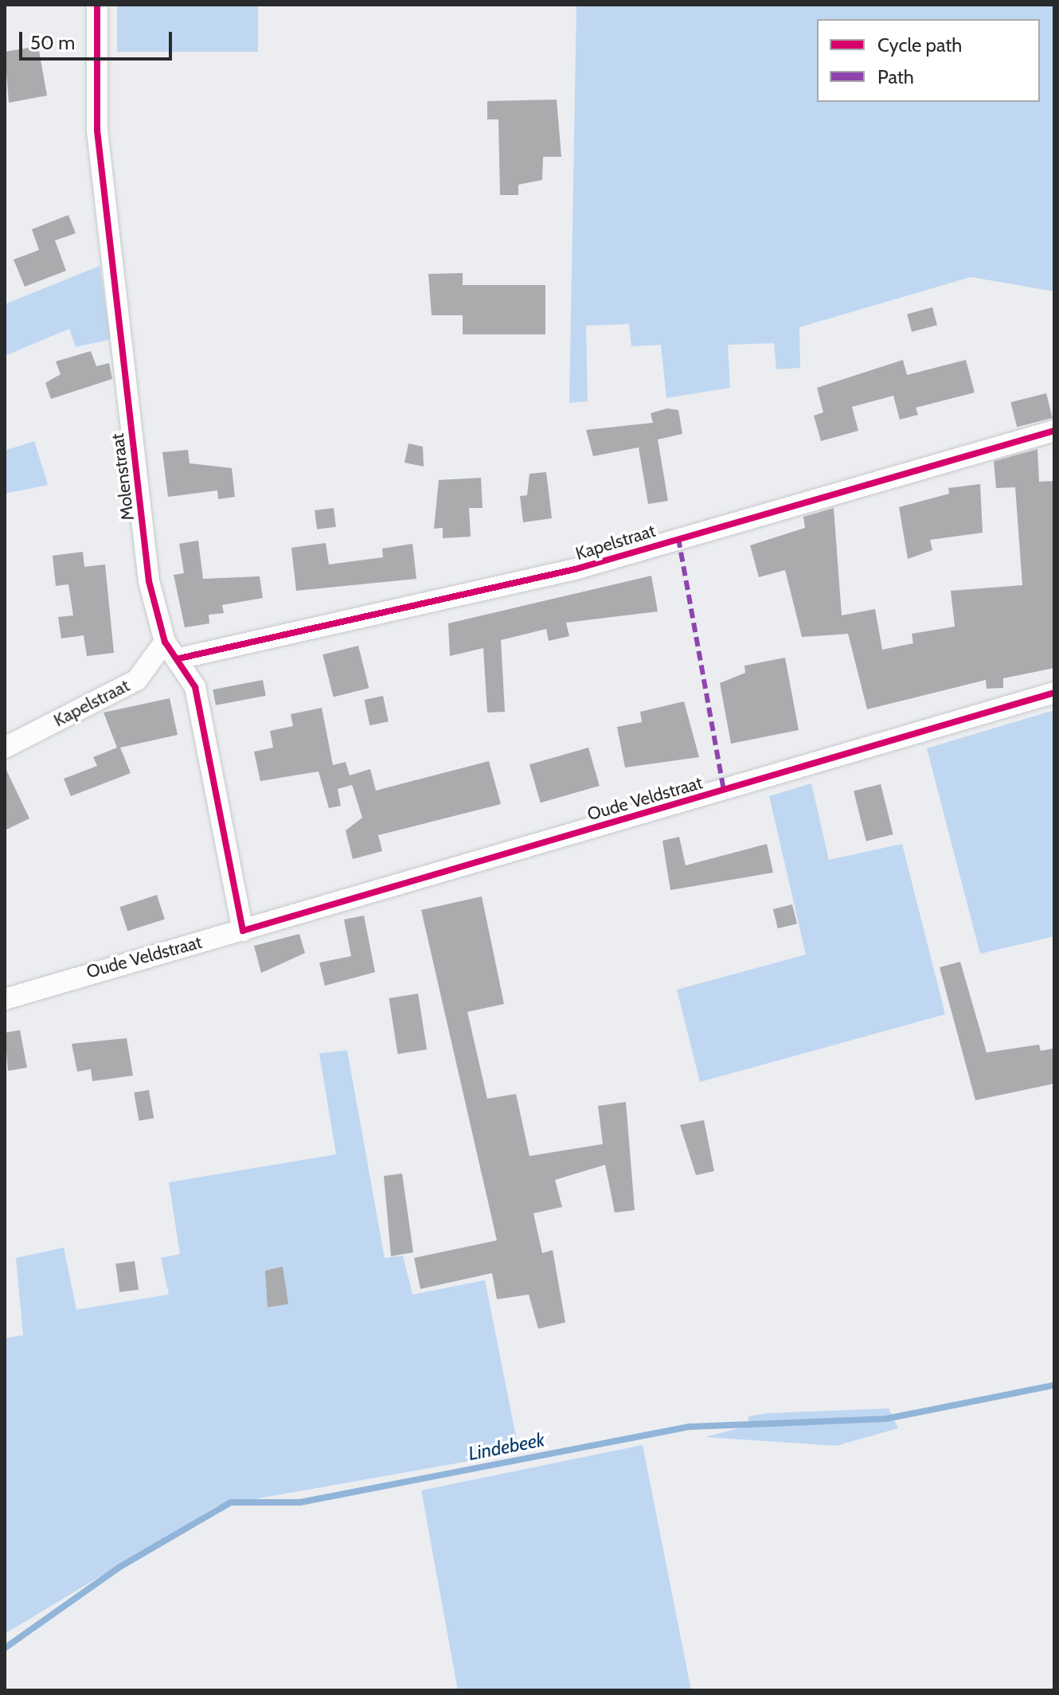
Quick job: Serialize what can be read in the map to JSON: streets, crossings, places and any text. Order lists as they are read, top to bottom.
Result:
{
  "streets": {
    "street": ["Molenstraat", "Kapelstraat", "Oude Veldstraat"]
  },
  "crossings": [
    ["Molenstraat", "Kapelstraat"],
    ["Molenstraat", "Oude Veldstraat"]
  ],
  "water": ["Lindebeek"],
  "legend": ["Cycle path", "Path"],
  "scale_bar": "50 m"
}
